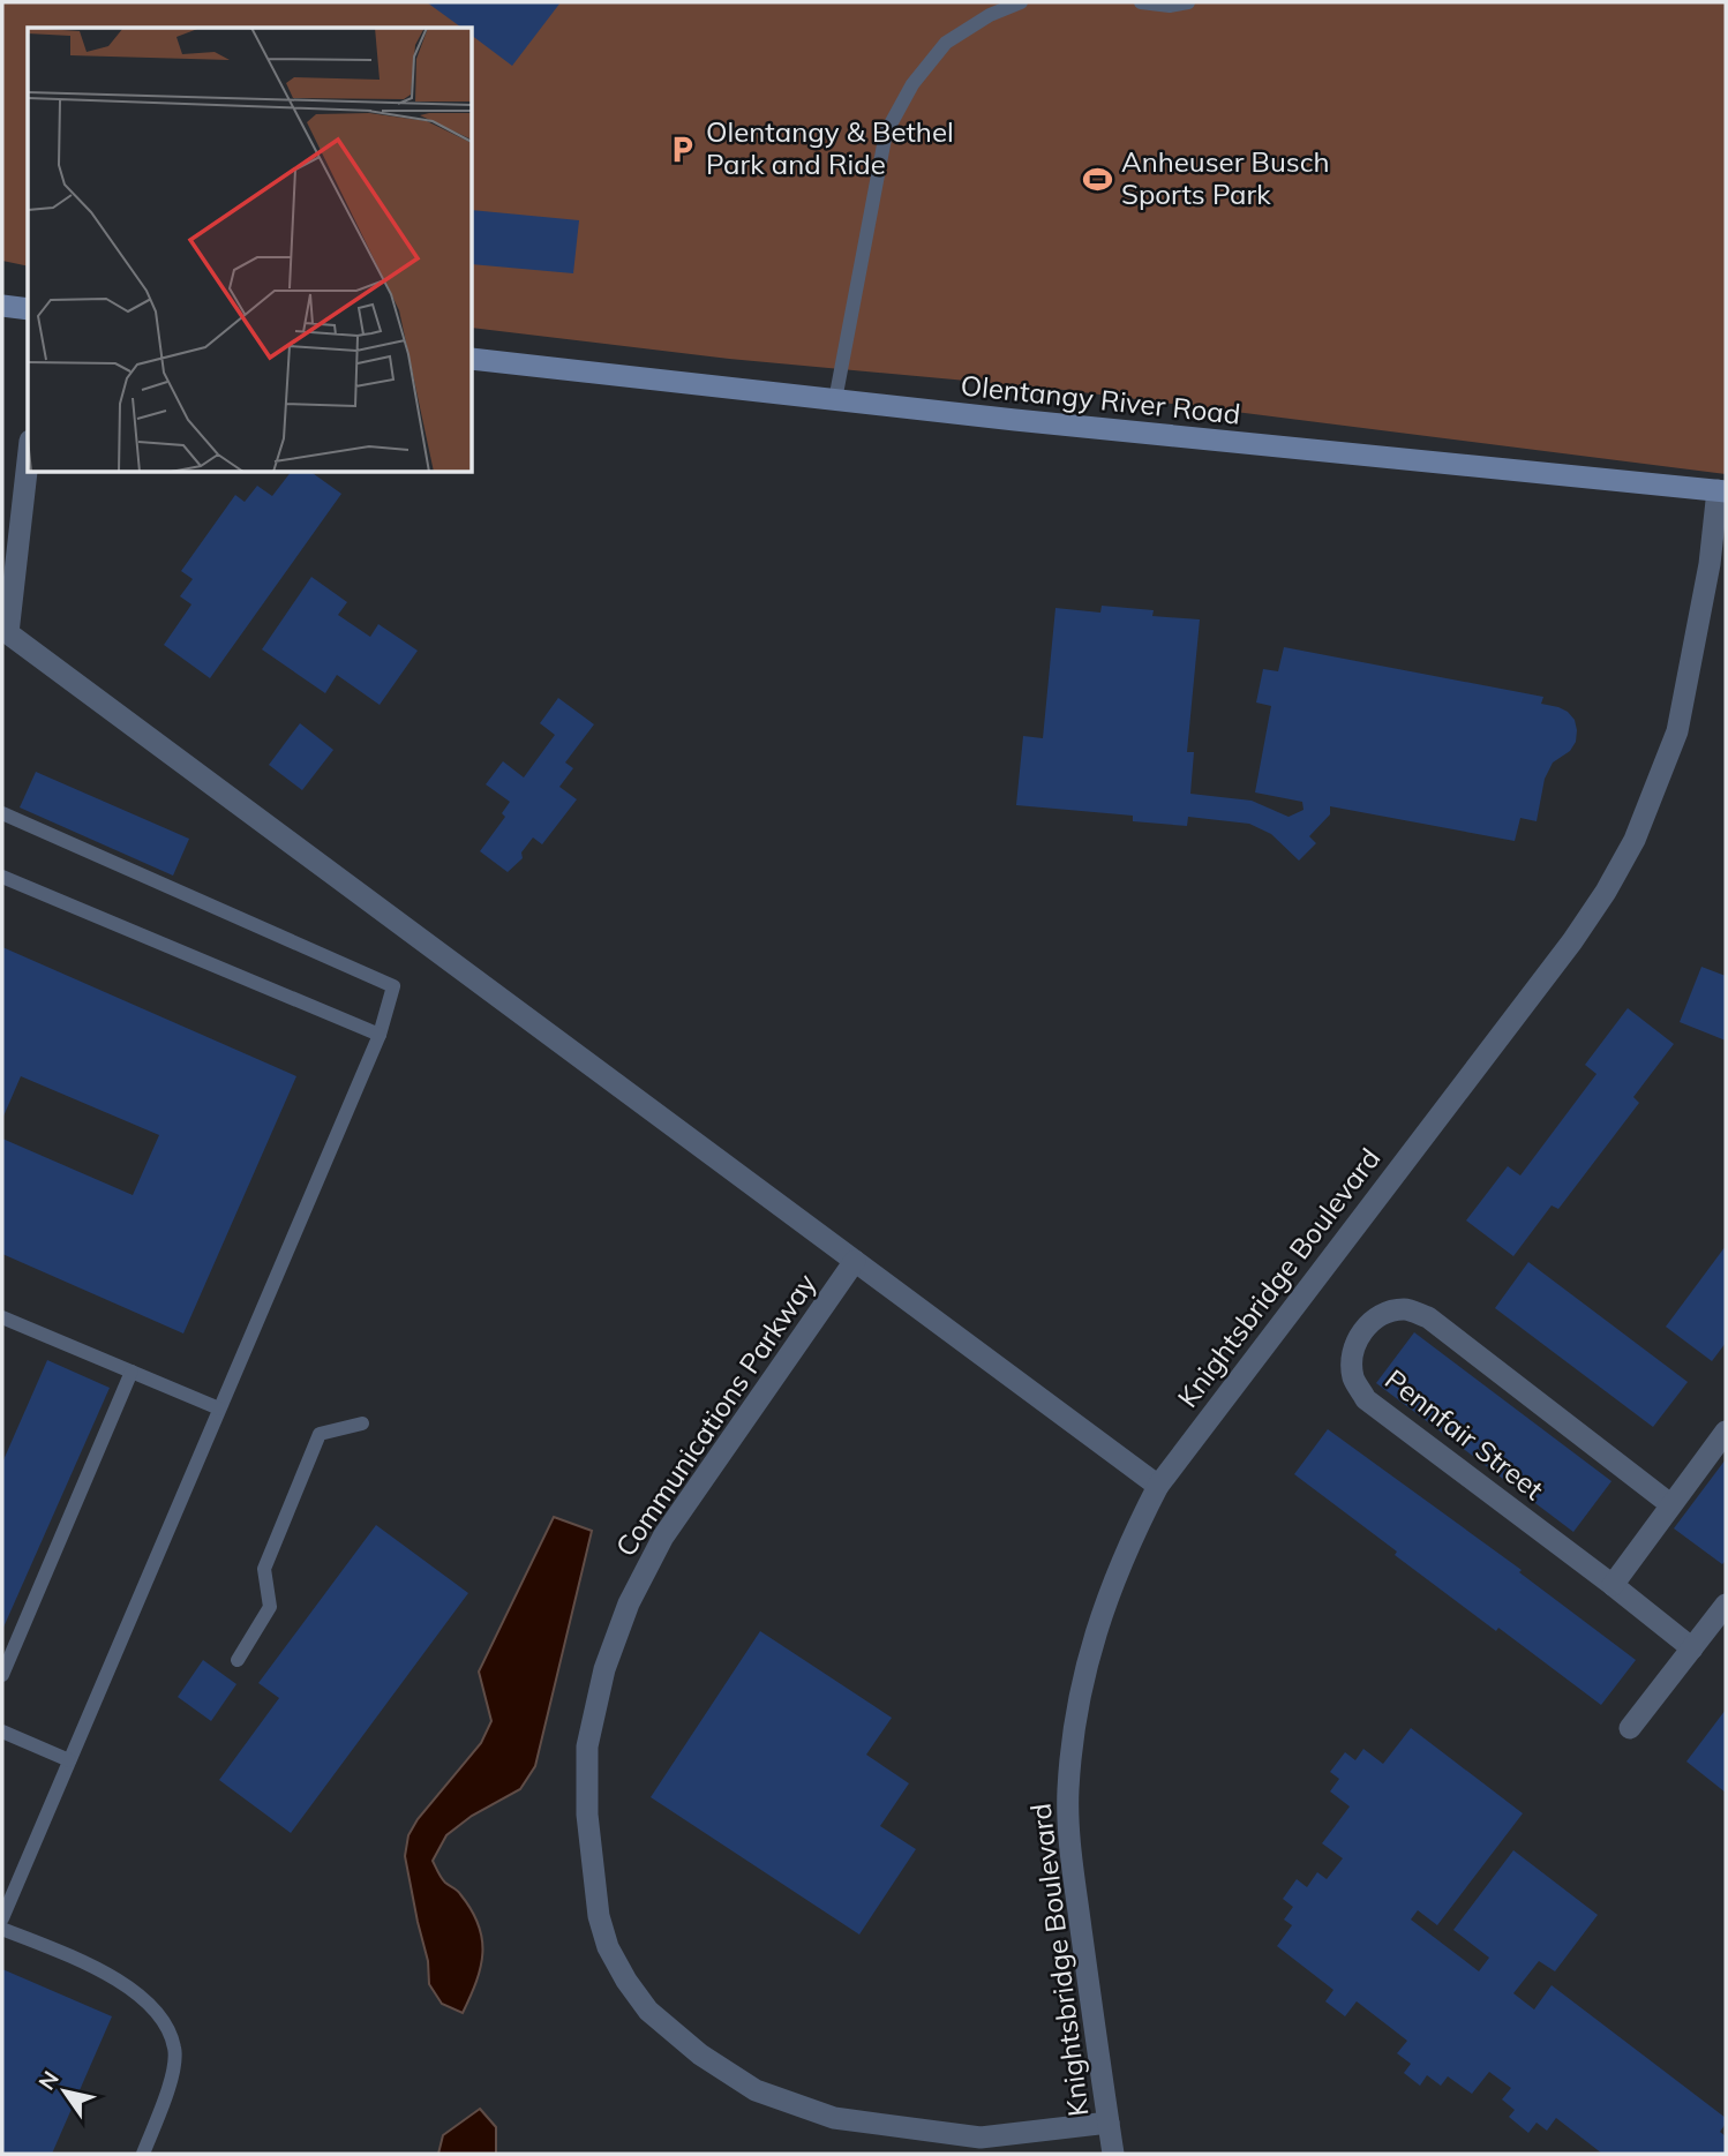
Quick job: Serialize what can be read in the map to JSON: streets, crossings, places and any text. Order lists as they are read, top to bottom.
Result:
{
  "streets": {
    "main road": ["Olentangy River Road"],
    "street": ["Knightsbridge Boulevard", "Communications Parkway", "Pennfair Street"]
  },
  "crossings": [
    ["Olentangy River Road", "Knightsbridge Boulevard"],
    ["Knightsbridge Boulevard", "Communications Parkway"]
  ],
  "places": {
    "parking": ["Olentangy & Bethel Park and Ride"],
    "sports": ["Anheuser Busch Sports Park"]
  },
  "north": "top left"
}
